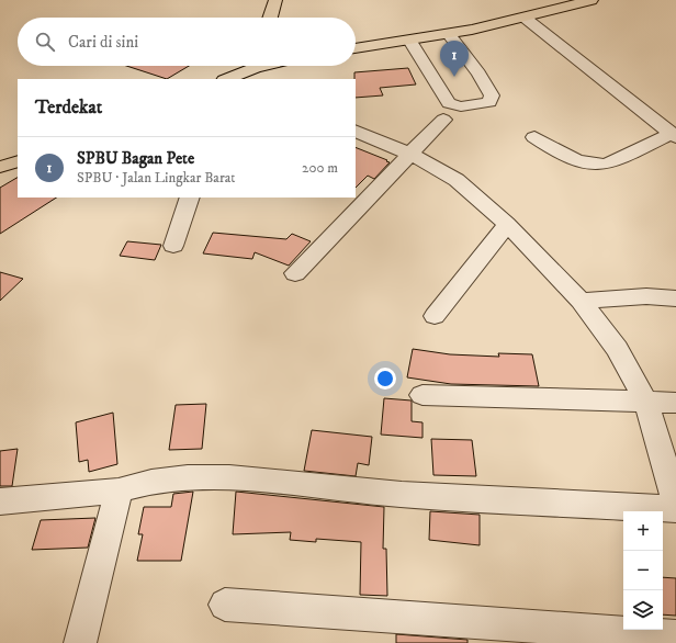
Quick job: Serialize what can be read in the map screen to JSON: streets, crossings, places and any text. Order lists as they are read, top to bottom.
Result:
{
  "page": {
    "search": "Cari di sini",
    "pins": "1",
    "heading": "Terdekat",
    "list": [
      {
        "mark": "1",
        "name": "SPBU Bagan Pete",
        "note": "SPBU · Jalan Lingkar Barat",
        "value": "200 m"
      }
    ],
    "map_buttons": ["+", "−"]
  }
}
